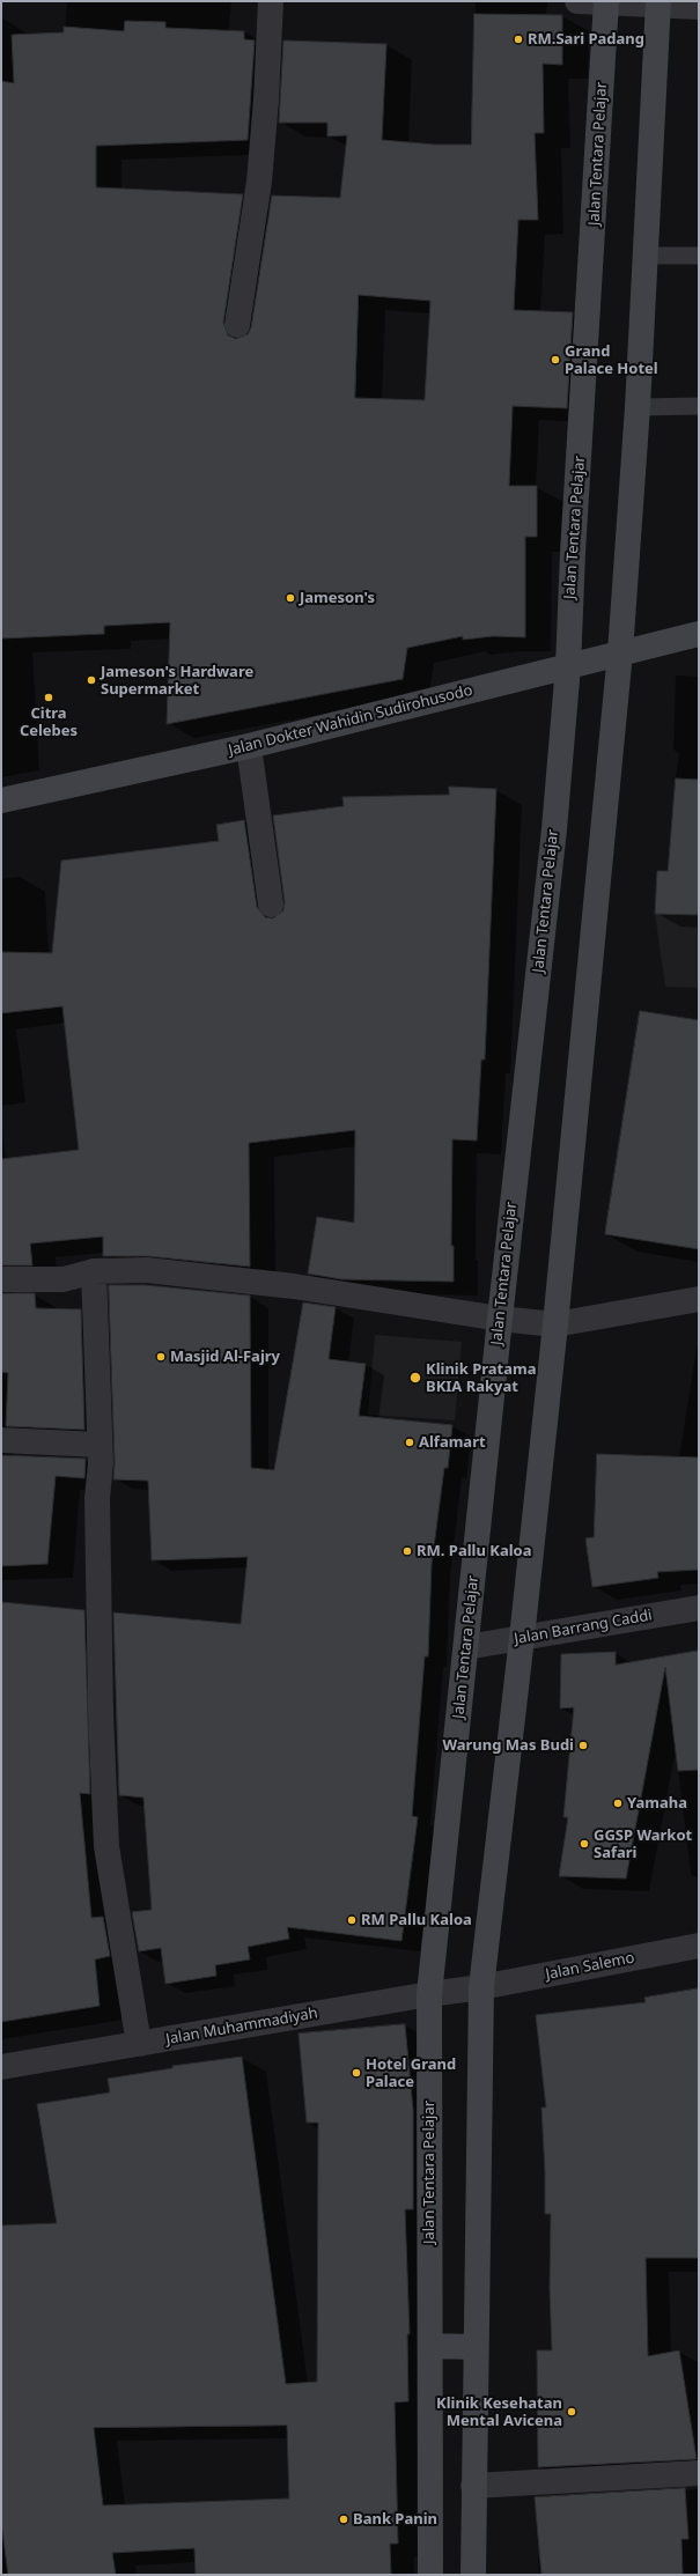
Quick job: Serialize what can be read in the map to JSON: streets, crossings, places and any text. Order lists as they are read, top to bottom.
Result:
{
  "streets": {
    "main road": ["Jalan Tentara Pelajar", "Jalan Dokter Wahidin Sudirohusodo"],
    "street": ["Jalan Barrang Caddi", "Jalan Salemo", "Jalan Muhammadiyah"]
  },
  "crossings": [
    ["Jalan Tentara Pelajar", "Jalan Dokter Wahidin Sudirohusodo"],
    ["Jalan Tentara Pelajar", "Jalan Barrang Caddi"],
    ["Jalan Tentara Pelajar", "Jalan Muhammadiyah"],
    ["Jalan Salemo", "Jalan Muhammadiyah"]
  ],
  "places": [
    "RM.Sari Padang",
    "Grand Palace Hotel",
    "Jameson's",
    "Jameson's Hardware Supermarket",
    "Citra Celebes",
    "Masjid Al-Fajry",
    "Klinik Pratama BKIA Rakyat",
    "Alfamart",
    "RM. Pallu Kaloa",
    "Warung Mas Budi",
    "Yamaha",
    "GGSP Warkot Safari",
    "RM Pallu Kaloa",
    "Hotel Grand Palace",
    "Klinik Kesehatan Mental Avicena",
    "Bank Panin"
  ]
}
